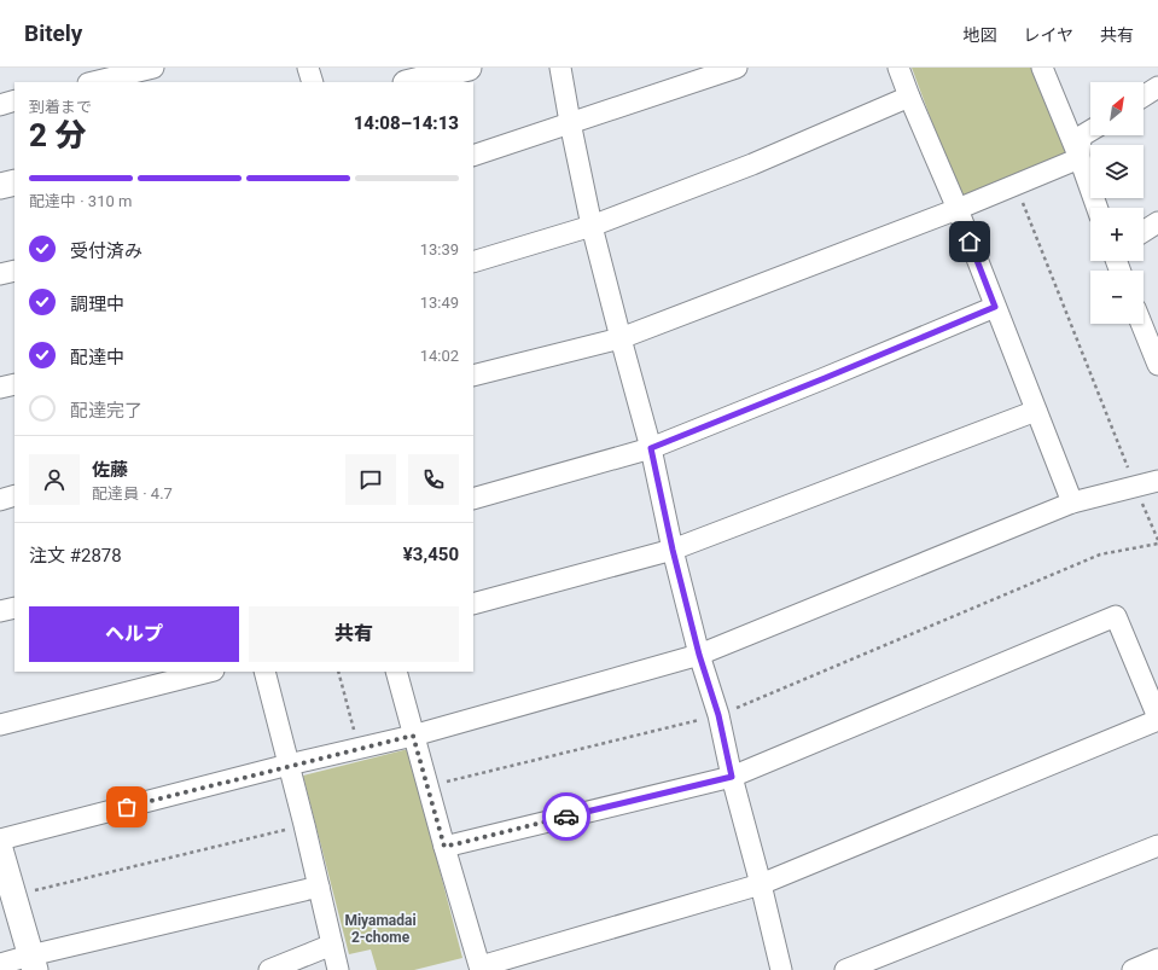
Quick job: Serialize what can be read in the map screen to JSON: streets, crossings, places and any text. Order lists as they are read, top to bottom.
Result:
{
  "districts": ["Miyamadai 2-chome"],
  "north": "top right",
  "page": {
    "header": "Bitely",
    "nav": ["地図", "レイヤ", "共有"],
    "map_buttons": ["+", "−"],
    "heading": ["2 分", "到着まで", "14:08–14:13"],
    "panel": [
      "佐藤",
      "配達員 · 4.7",
      "注文 #2878",
      "¥3,450"
    ],
    "bar": "配達中 · 310 m",
    "list": [
      ["受付済み", "13:39"],
      ["調理中", "13:49"],
      ["配達中", "14:02"],
      "配達完了"
    ],
    "buttons": ["ヘルプ", "共有"]
  }
}
